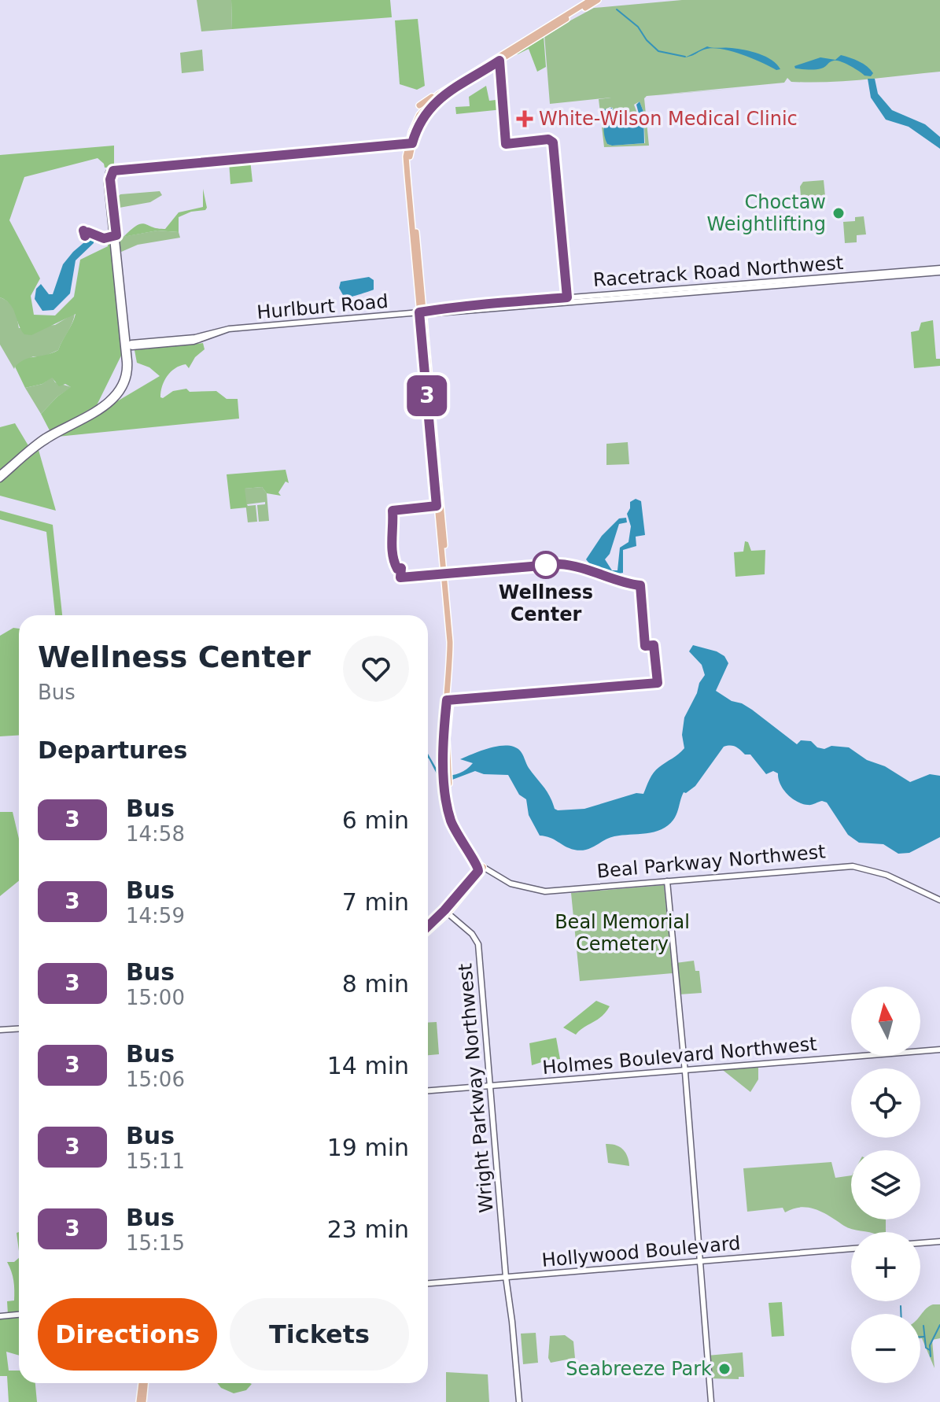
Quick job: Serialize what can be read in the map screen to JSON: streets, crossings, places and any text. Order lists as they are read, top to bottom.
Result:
{
  "streets": {
    "main road": [
      "Racetrack Road Northwest",
      "Hurlburt Road",
      "Beal Parkway Northwest",
      "Holmes Boulevard Northwest",
      "Wright Parkway Northwest",
      "Hollywood Boulevard"
    ]
  },
  "crossings": [
    ["Racetrack Road Northwest", "Hurlburt Road"],
    ["Racetrack Road Northwest", "Beal Parkway Northwest"],
    ["Hurlburt Road", "Beal Parkway Northwest"],
    ["Holmes Boulevard Northwest", "Wright Parkway Northwest"],
    ["Wright Parkway Northwest", "Hollywood Boulevard"]
  ],
  "parks": ["Beal Memorial Cemetery"],
  "places": {
    "health": ["White-Wilson Medical Clinic"],
    "other": ["Choctaw Weightlifting", "Wellness Center", "Seabreeze Park"]
  },
  "lines": ["bus line 3"],
  "north": "top",
  "page": {
    "on_map": "3",
    "heading": [
      ["Wellness Center", "Bus"],
      "Departures"
    ],
    "list": [
      {
        "mark": "3",
        "name": "Bus",
        "note": "14:58",
        "value": "6 min"
      },
      {
        "mark": "3",
        "name": "Bus",
        "note": "14:59",
        "value": "7 min"
      },
      {
        "mark": "3",
        "name": "Bus",
        "note": "15:00",
        "value": "8 min"
      },
      {
        "mark": "3",
        "name": "Bus",
        "note": "15:06",
        "value": "14 min"
      },
      {
        "mark": "3",
        "name": "Bus",
        "note": "15:11",
        "value": "19 min"
      },
      {
        "mark": "3",
        "name": "Bus",
        "note": "15:15",
        "value": "23 min"
      }
    ],
    "map_buttons": ["+", "−"],
    "buttons": ["Directions", "Tickets"]
  }
}
